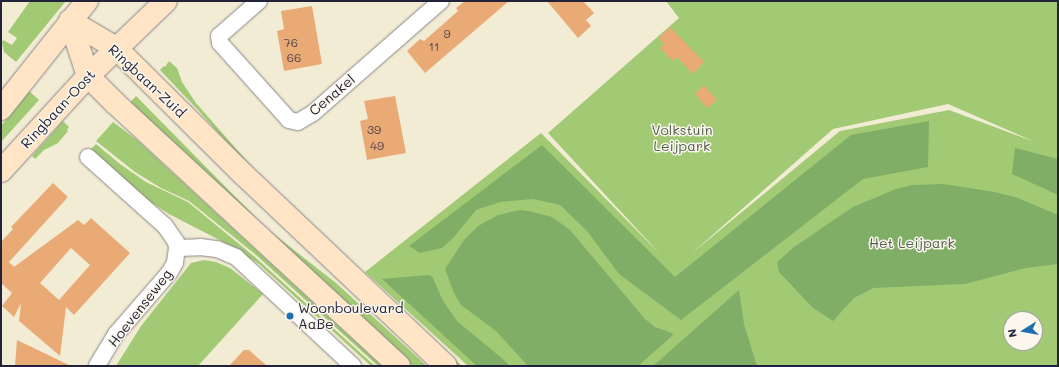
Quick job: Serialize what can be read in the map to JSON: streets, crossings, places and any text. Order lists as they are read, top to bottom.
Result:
{
  "streets": {
    "main road": ["Ringbaan-Zuid", "Ringbaan-Oost"],
    "street": ["Cenakel", "Hoevenseweg"]
  },
  "crossings": [
    ["Ringbaan-Zuid", "Ringbaan-Oost"]
  ],
  "parks": ["Volkstuin Leijpark", "Het Leijpark"],
  "places": ["Woonboulevard AaBe"],
  "house_numbers": [
    "9",
    "76",
    "11",
    "66",
    "39",
    "49"
  ],
  "north": "left"
}
